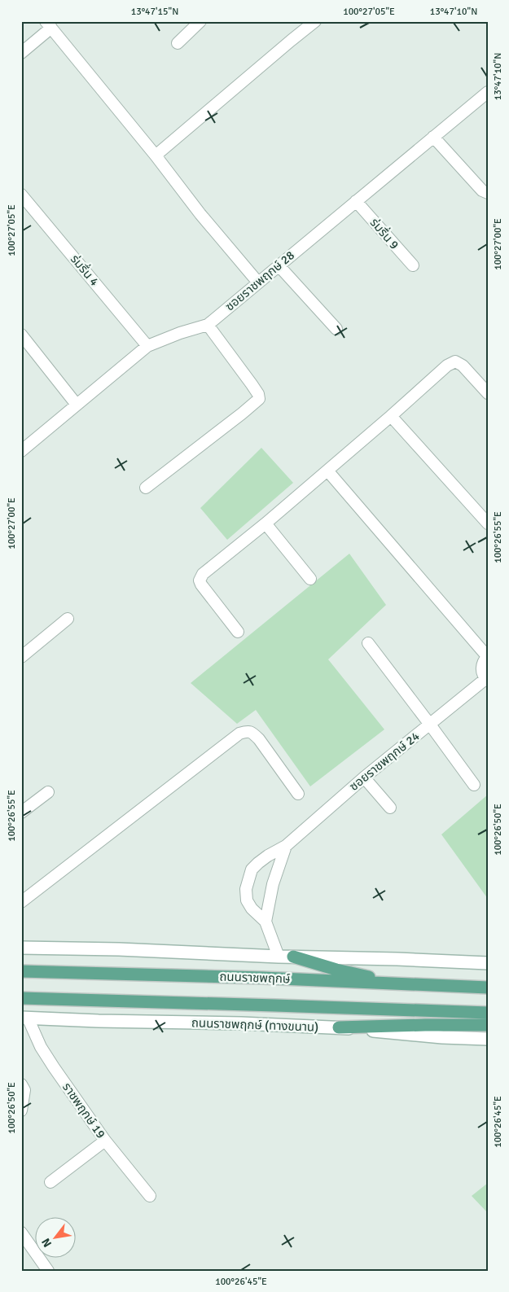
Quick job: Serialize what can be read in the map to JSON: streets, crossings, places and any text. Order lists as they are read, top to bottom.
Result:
{
  "streets": {
    "main road": ["ถนนราชพฤกษ์", "ถนนราชพฤกษ์ (ทางขนาน)"],
    "street": [
      "ร่มรื่น 9",
      "ร่มรื่น 4",
      "ซอยราชพฤกษ์ 28",
      "ซอยราชพฤกษ์ 24",
      "ราชพฤกษ์ 19"
    ]
  },
  "crossings": [
    ["ร่มรื่น 9", "ซอยราชพฤกษ์ 28"],
    ["ร่มรื่น 4", "ซอยราชพฤกษ์ 28"],
    ["ถนนราชพฤกษ์ (ทางขนาน)", "ราชพฤกษ์ 19"]
  ],
  "north": "bottom left",
  "coordinates": [
    "13°47'15\"N",
    "100°27'05\"E",
    "13°47'10\"N",
    "100°27'00\"E",
    "100°26'55\"E",
    "100°26'50\"E",
    "100°26'45\"E"
  ]
}
